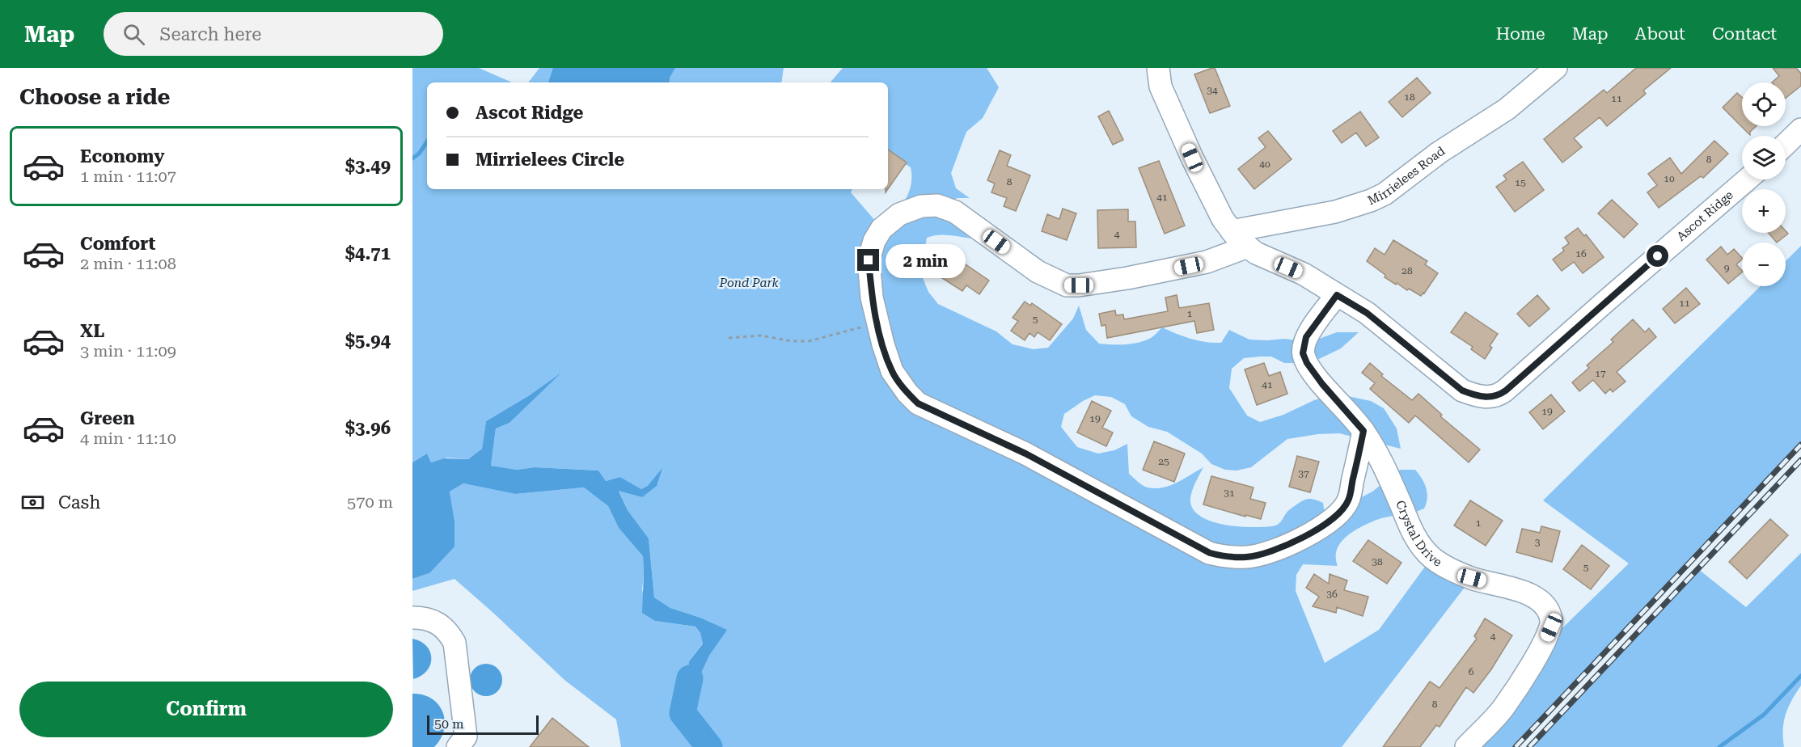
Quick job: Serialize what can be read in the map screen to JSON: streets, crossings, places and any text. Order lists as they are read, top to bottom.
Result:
{
  "streets": {
    "street": ["Mirrielees Road", "Ascot Ridge", "Crystal Drive"]
  },
  "crossings": [
    ["Mirrielees Road", "Ascot Ridge"]
  ],
  "parks": ["Pond Park"],
  "house_numbers": [
    "34",
    "18",
    "11",
    "8",
    "40",
    "10",
    "8",
    "15",
    "41",
    "4",
    "16",
    "9",
    "28",
    "11",
    "1",
    "5",
    "17",
    "41",
    "19",
    "19",
    "25",
    "37",
    "31",
    "1",
    "3",
    "38",
    "5",
    "36",
    "4",
    "6",
    "8"
  ],
  "scale_bar": "50 m",
  "page": {
    "header": "Map",
    "search": "Search here",
    "nav": [
      "Home",
      "Map",
      "About",
      "Contact"
    ],
    "heading": "Choose a ride",
    "map_buttons": ["+", "−"],
    "banner": ["Ascot Ridge", "Mirrielees Circle"],
    "list": [
      {
        "name": "Economy",
        "note": "1 min · 11:07",
        "value": "$3.49"
      },
      {
        "name": "Comfort",
        "note": "2 min · 11:08",
        "value": "$4.71"
      },
      {
        "name": "XL",
        "note": "3 min · 11:09",
        "value": "$5.94"
      },
      {
        "name": "Green",
        "note": "4 min · 11:10",
        "value": "$3.96"
      }
    ],
    "bubble": "2 min",
    "pay": ["Cash", "570 m"],
    "buttons": "Confirm",
    "scale": "50 m"
  }
}
